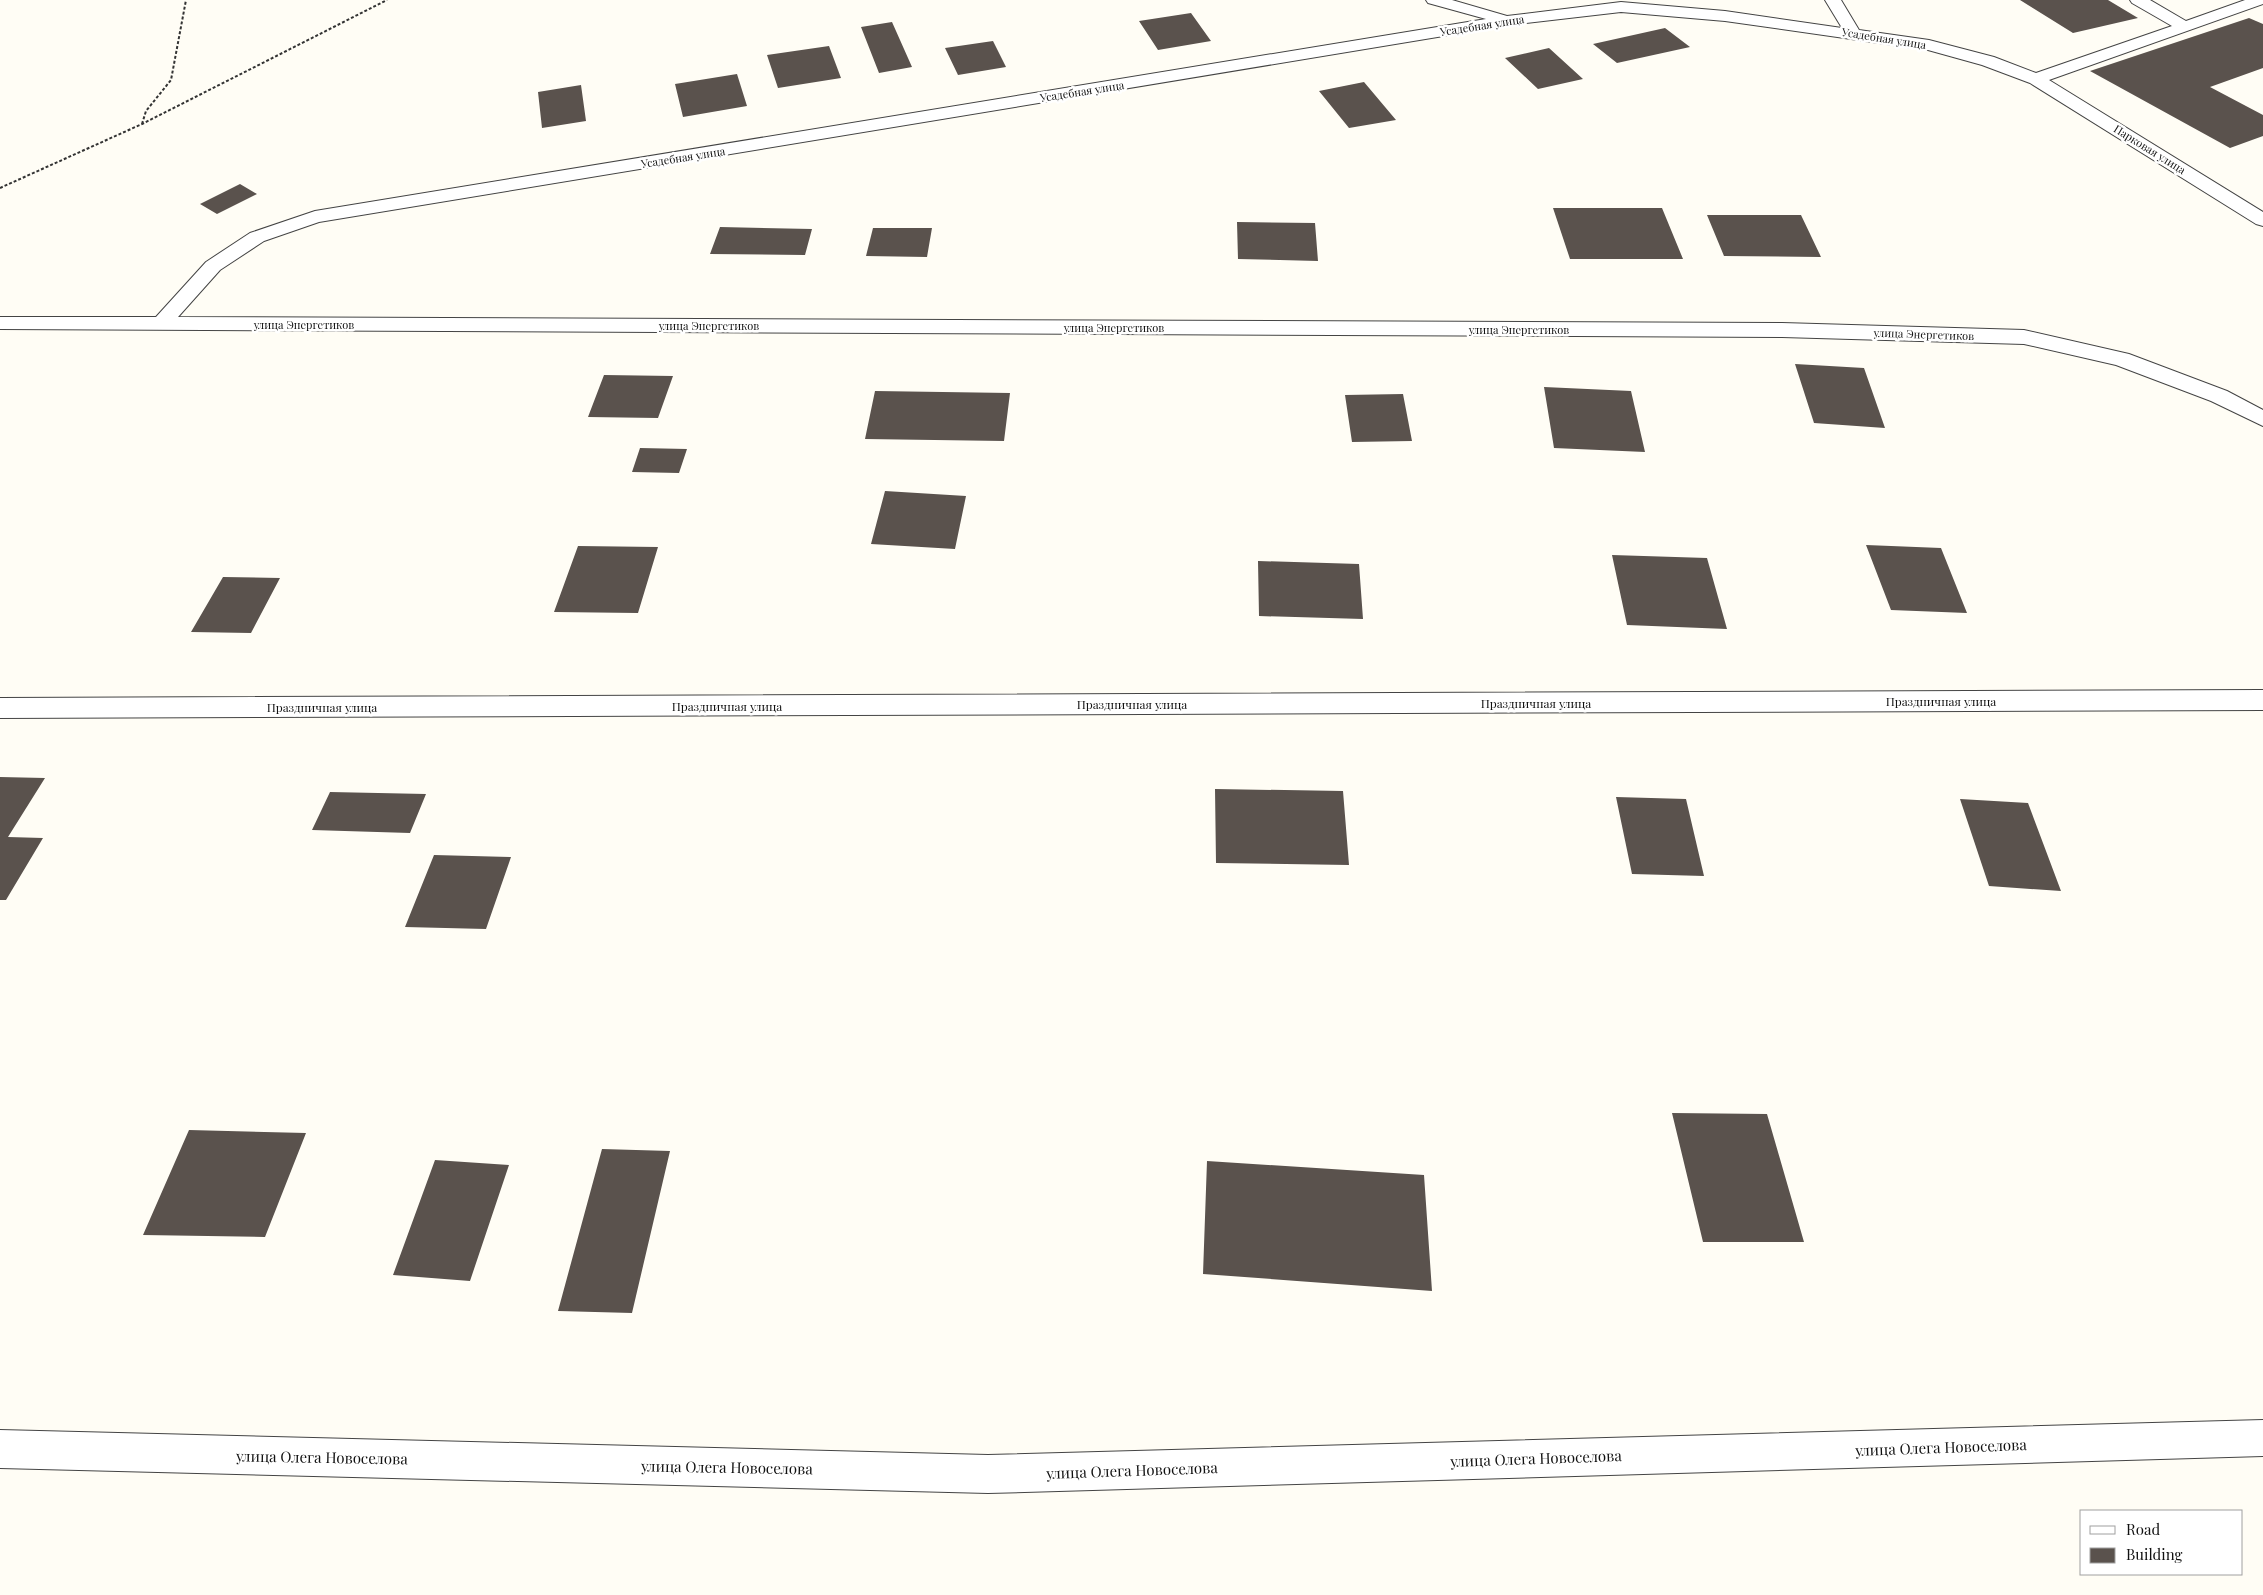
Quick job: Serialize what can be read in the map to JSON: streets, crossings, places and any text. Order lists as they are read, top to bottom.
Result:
{
  "streets": {
    "street": [
      "Усадебная улица",
      "Парковая улица",
      "улица Энергетиков",
      "Праздничная улица",
      "улица Олега Новоселова"
    ]
  },
  "crossings": [
    ["Усадебная улица", "Парковая улица"],
    ["Усадебная улица", "улица Энергетиков"]
  ],
  "legend": ["Road", "Building"]
}
